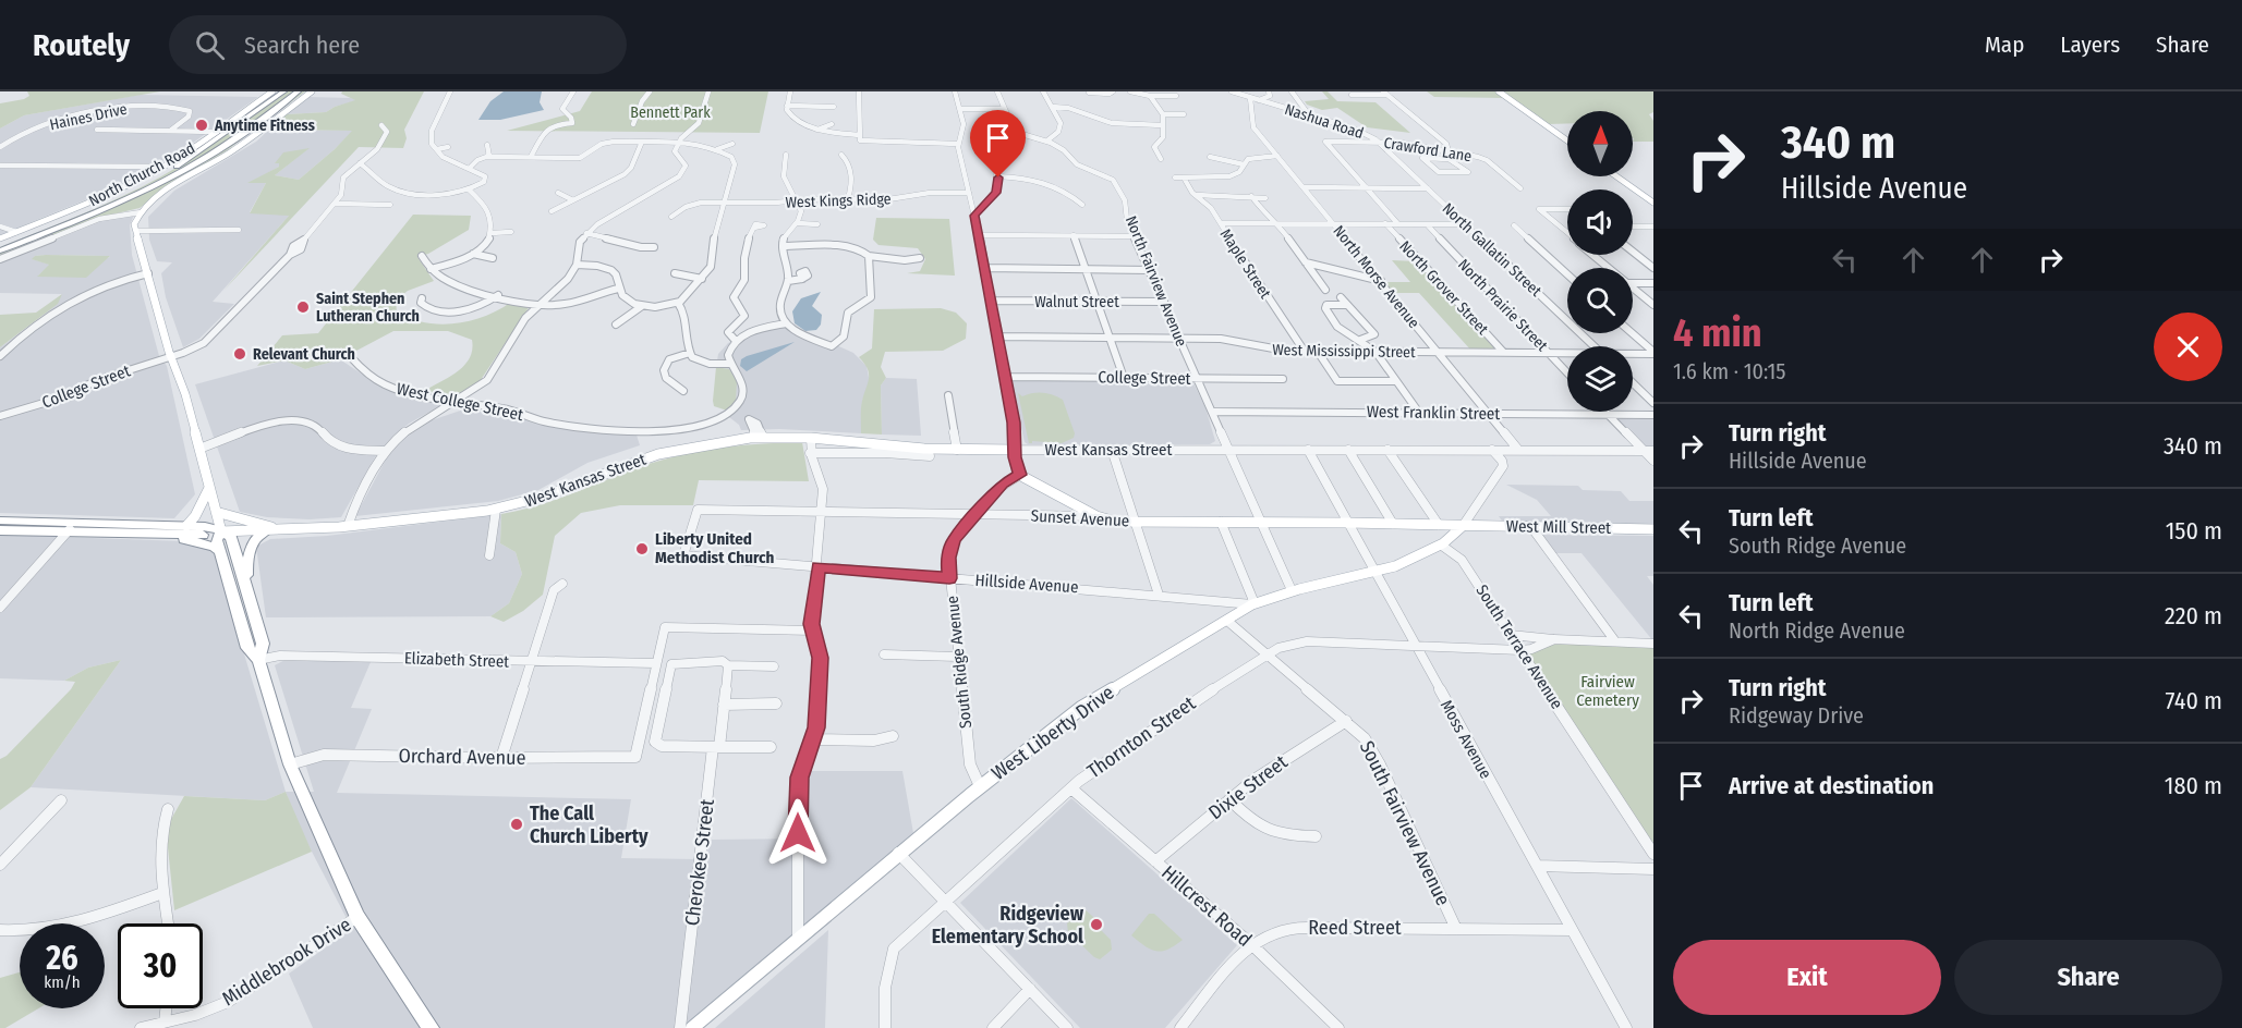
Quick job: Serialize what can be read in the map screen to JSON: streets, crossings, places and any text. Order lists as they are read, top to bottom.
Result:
{
  "streets": {
    "highway": ["West Kansas Street"],
    "main road": [
      "North Church Road",
      "Sunset Avenue",
      "West Mill Street",
      "West Liberty Drive"
    ],
    "street": [
      "Haines Drive",
      "Nashua Road",
      "Crawford Lane",
      "West Kings Ridge",
      "North Gallatin Street",
      "Maple Street",
      "North Morse Avenue",
      "North Fairview Avenue",
      "North Grover Street",
      "Walnut Street",
      "North Prairie Street",
      "West Mississippi Street",
      "College Street",
      "West College Street",
      "West Franklin Street",
      "Hillside Avenue",
      "South Terrace Avenue",
      "Elizabeth Street",
      "South Ridge Avenue",
      "Thornton Street",
      "Moss Avenue",
      "Orchard Avenue",
      "Dixie Street",
      "South Fairview Avenue",
      "Cherokee Street",
      "Hillcrest Road",
      "Reed Street",
      "Middlebrook Drive"
    ]
  },
  "crossings": [
    ["Nashua Road", "Crawford Lane"],
    ["Nashua Road", "North Gallatin Street"],
    ["Nashua Road", "North Morse Avenue"],
    ["Crawford Lane", "North Gallatin Street"],
    ["Crawford Lane", "North Grover Street"],
    ["Maple Street", "West Mississippi Street"],
    ["North Morse Avenue", "West Mississippi Street"],
    ["North Morse Avenue", "West Franklin Street"],
    ["North Morse Avenue", "West Kansas Street"],
    ["North Fairview Avenue", "Walnut Street"],
    ["North Fairview Avenue", "West Mississippi Street"],
    ["North Fairview Avenue", "College Street"],
    ["North Fairview Avenue", "West Franklin Street"],
    ["North Fairview Avenue", "West Kansas Street"],
    ["North Grover Street", "West Mississippi Street"],
    ["North Prairie Street", "West Mississippi Street"],
    ["West Kansas Street", "Moss Avenue"],
    ["Sunset Avenue", "West Mill Street"],
    ["Sunset Avenue", "Hillside Avenue"],
    ["Sunset Avenue", "South Ridge Avenue"],
    ["Sunset Avenue", "West Liberty Drive"],
    ["Sunset Avenue", "Moss Avenue"],
    ["West Mill Street", "West Liberty Drive"],
    ["Hillside Avenue", "South Ridge Avenue"],
    ["Hillside Avenue", "West Liberty Drive"],
    ["South Terrace Avenue", "West Liberty Drive"],
    ["South Terrace Avenue", "Thornton Street"],
    ["Elizabeth Street", "Orchard Avenue"],
    ["South Ridge Avenue", "West Liberty Drive"],
    ["West Liberty Drive", "Moss Avenue"],
    ["West Liberty Drive", "South Fairview Avenue"],
    ["Thornton Street", "Moss Avenue"],
    ["Thornton Street", "South Fairview Avenue"],
    ["Thornton Street", "Hillcrest Road"],
    ["Moss Avenue", "Reed Street"],
    ["Dixie Street", "South Fairview Avenue"],
    ["Dixie Street", "Hillcrest Road"],
    ["South Fairview Avenue", "Reed Street"],
    ["Hillcrest Road", "Reed Street"]
  ],
  "parks": ["Bennett Park", "Fairview Cemetery"],
  "places": [
    "Anytime Fitness",
    "Saint Stephen Lutheran Church",
    "Relevant Church",
    "Liberty United Methodist Church",
    "The Call Church Liberty",
    "Ridgeview Elementary School"
  ],
  "north": "top",
  "page": {
    "header": "Routely",
    "search": "Search here",
    "nav": ["Map", "Layers", "Share"],
    "turn": ["340 m", "Hillside Avenue"],
    "heading": ["4 min", "1.6 km · 10:15"],
    "list": [
      {
        "name": "Turn right",
        "note": "Hillside Avenue",
        "value": "340 m"
      },
      {
        "name": "Turn left",
        "note": "South Ridge Avenue",
        "value": "150 m"
      },
      {
        "name": "Turn left",
        "note": "North Ridge Avenue",
        "value": "220 m"
      },
      {
        "name": "Turn right",
        "note": "Ridgeway Drive",
        "value": "740 m"
      },
      {
        "name": "Arrive at destination",
        "value": "180 m"
      }
    ],
    "speed": "26 km/h",
    "limit": "30",
    "buttons": ["Exit", "Share"]
  }
}
